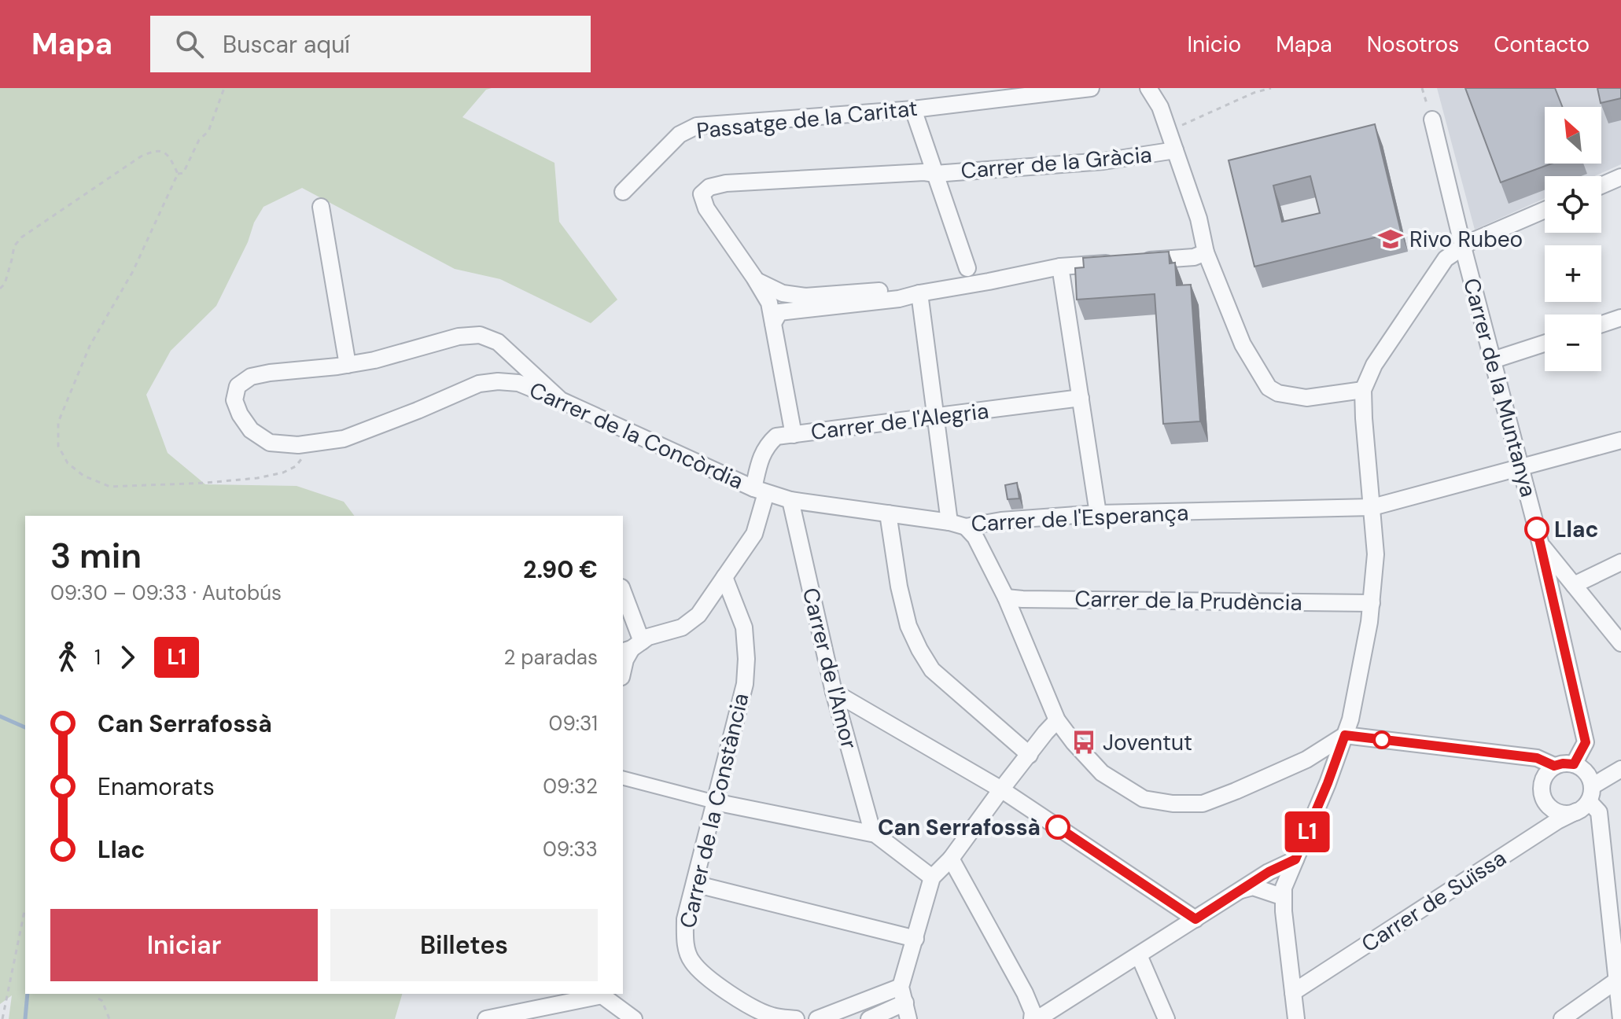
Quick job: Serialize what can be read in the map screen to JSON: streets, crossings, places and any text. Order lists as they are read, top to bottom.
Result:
{
  "streets": {
    "street": [
      "Passatge de la Caritat",
      "Carrer de la Gràcia",
      "Carrer de la Muntanya",
      "Carrer de l'Alegria",
      "Carrer de la Concòrdia",
      "Carrer de l'Esperança",
      "Carrer de la Prudència",
      "Carrer de l'Amor",
      "Carrer de la Constància",
      "Carrer de Suïssa"
    ]
  },
  "crossings": [
    ["Carrer de la Muntanya", "Carrer de l'Esperança"],
    ["Carrer de la Muntanya", "Carrer de Suïssa"],
    ["Carrer de l'Alegria", "Carrer de la Concòrdia"],
    ["Carrer de l'Alegria", "Carrer de l'Esperança"],
    ["Carrer de la Concòrdia", "Carrer de l'Esperança"],
    ["Carrer de l'Esperança", "Carrer de l'Amor"]
  ],
  "places": {
    "school or university": ["Rivo Rubeo"],
    "other": ["Llac", "Can Serrafossà"],
    "bus stop": ["Joventut"]
  },
  "lines": ["bus line L1"],
  "north": "top left",
  "page": {
    "header": "Mapa",
    "search": "Buscar aquí",
    "nav": [
      "Inicio",
      "Mapa",
      "Nosotros",
      "Contacto"
    ],
    "on_map": "L1",
    "map_buttons": ["+", "−"],
    "heading": ["3 min", "09:30 – 09:33 · Autobús", "2.90 €"],
    "legs": ["1", "L1", "2 paradas"],
    "list": [
      {
        "name": "Can Serrafossà",
        "value": "09:31"
      },
      {
        "name": "Enamorats",
        "value": "09:32"
      },
      {
        "name": "Llac",
        "value": "09:33"
      }
    ],
    "buttons": ["Iniciar", "Billetes"]
  }
}
